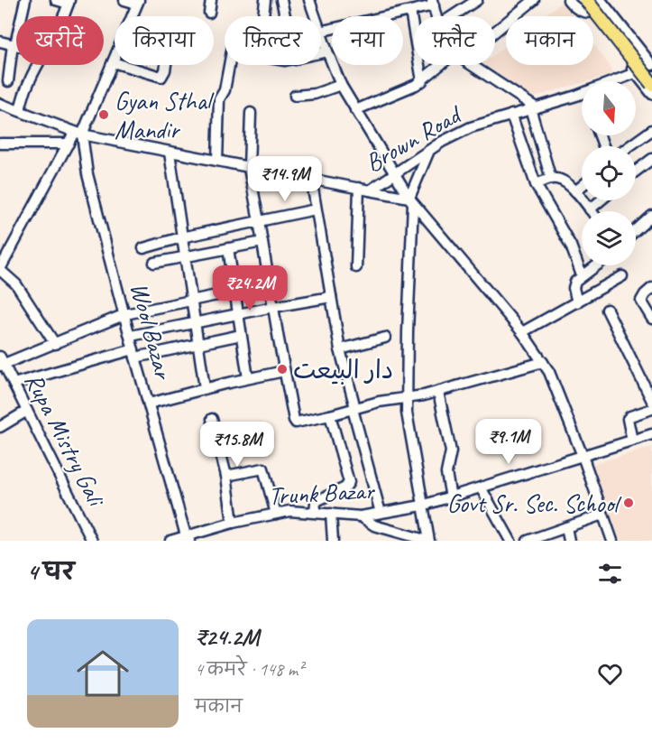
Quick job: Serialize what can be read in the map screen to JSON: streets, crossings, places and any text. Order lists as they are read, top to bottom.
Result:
{
  "streets": {
    "street": [
      "Brown Road",
      "Wool Bazar",
      "Rupa Mistry Gali",
      "Trunk Bazar"
    ]
  },
  "crossings": [
    ["Brown Road", "Wool Bazar"],
    ["Wool Bazar", "Trunk Bazar"]
  ],
  "places": ["Gyan Sthal Mandir", "دار البیعت", "Govt Sr. Sec. School"],
  "north": "bottom",
  "page": {
    "chip": [
      "खरीदें",
      "किराया",
      "फ़िल्टर",
      "नया",
      "फ़्लैट",
      "मकान"
    ],
    "price": [
      "₹14.9M",
      "₹24.2M",
      "₹9.1M",
      "₹15.8M"
    ],
    "heading": "4 घर",
    "list": [
      {
        "name": "₹24.2M",
        "note": "4 कमरे · 148 m² · मकान"
      }
    ]
  }
}
